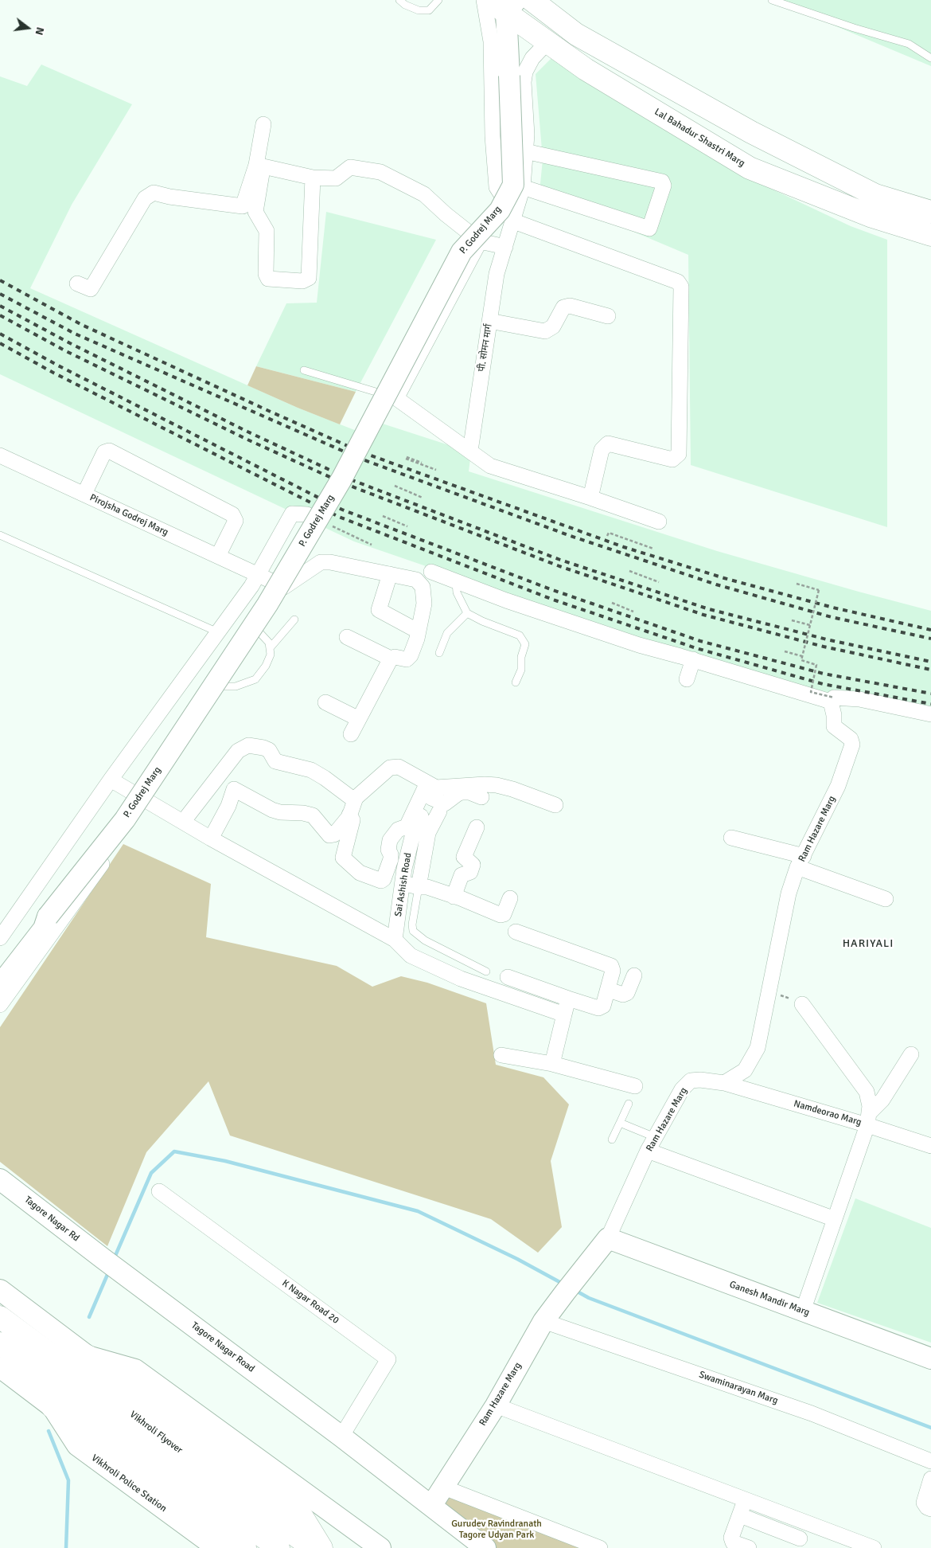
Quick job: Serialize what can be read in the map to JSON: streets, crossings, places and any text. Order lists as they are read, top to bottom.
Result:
{
  "streets": {
    "main road": ["Lal Bahadur Shastri Marg", "Vikhroli Flyover"],
    "street": [
      "P. Godrej Marg",
      "पी. सोमन मार्ग",
      "Pirojsha Godrej Marg",
      "Ram Hazare Marg",
      "Sai Ashish Road",
      "Namdeorao Marg",
      "Tagore Nagar Rd",
      "Ganesh Mandir Marg",
      "K Nagar Road 20",
      "Tagore Nagar Road",
      "Swaminarayan Marg",
      "Vikhroli Police Station"
    ]
  },
  "crossings": [
    ["Lal Bahadur Shastri Marg", "P. Godrej Marg"],
    ["Ram Hazare Marg", "Namdeorao Marg"],
    ["Ram Hazare Marg", "Ganesh Mandir Marg"],
    ["Ram Hazare Marg", "Tagore Nagar Road"],
    ["Ram Hazare Marg", "Swaminarayan Marg"],
    ["Tagore Nagar Rd", "Tagore Nagar Road"],
    ["K Nagar Road 20", "Tagore Nagar Road"]
  ],
  "districts": ["HARIYALI"],
  "parks": ["Gurudev Ravindranath Tagore Udyan Park"],
  "north": "right"
}
